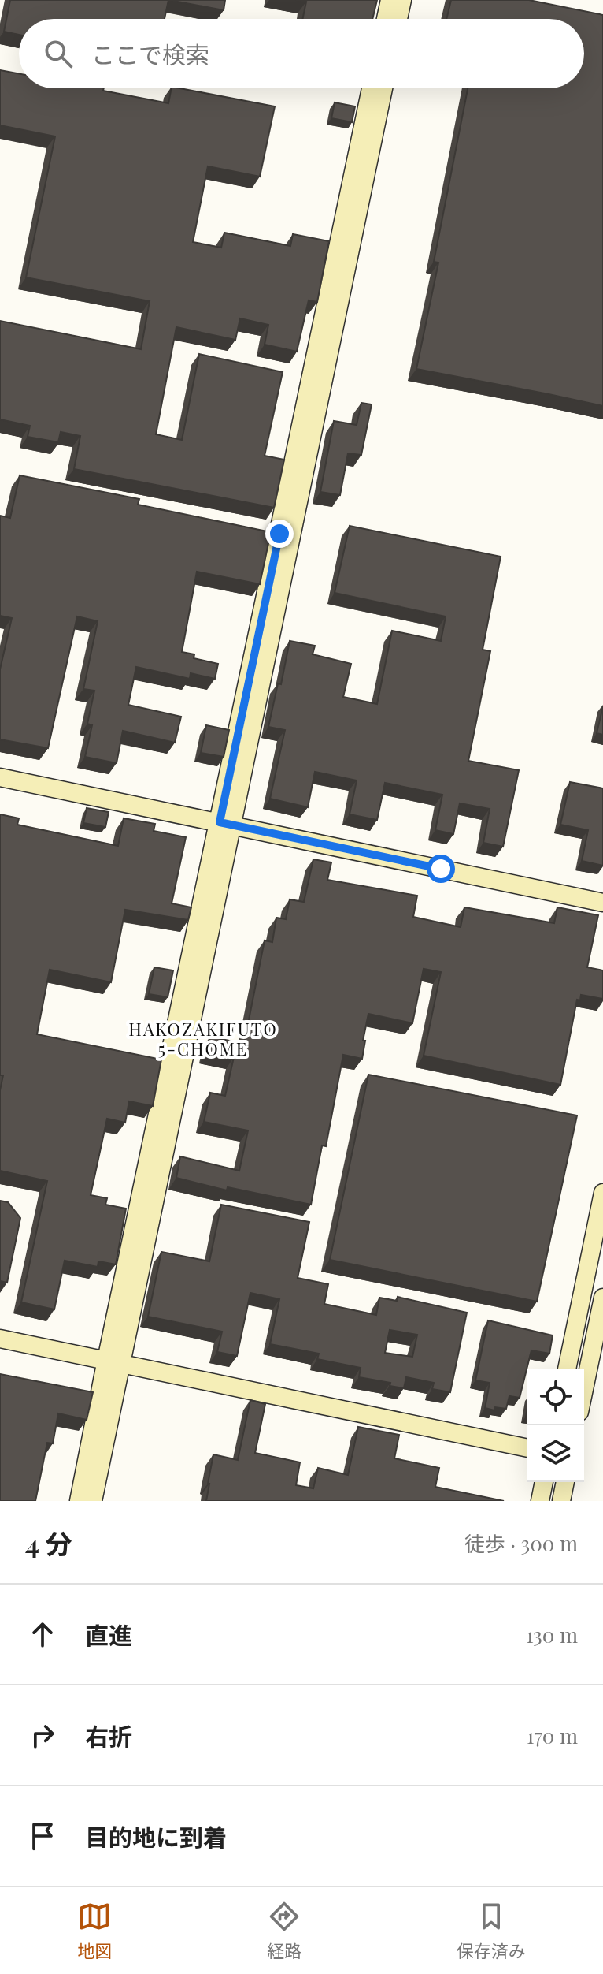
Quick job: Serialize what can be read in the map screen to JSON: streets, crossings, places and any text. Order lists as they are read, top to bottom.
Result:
{
  "districts": ["HAKOZAKIFUTO 5-CHOME"],
  "page": {
    "search": "ここで検索",
    "heading": ["4 分", "徒歩 · 300 m"],
    "list": [
      ["直進", "130 m"],
      ["右折", "170 m"],
      "目的地に到着"
    ],
    "nav": ["地図", "経路", "保存済み"]
  }
}
